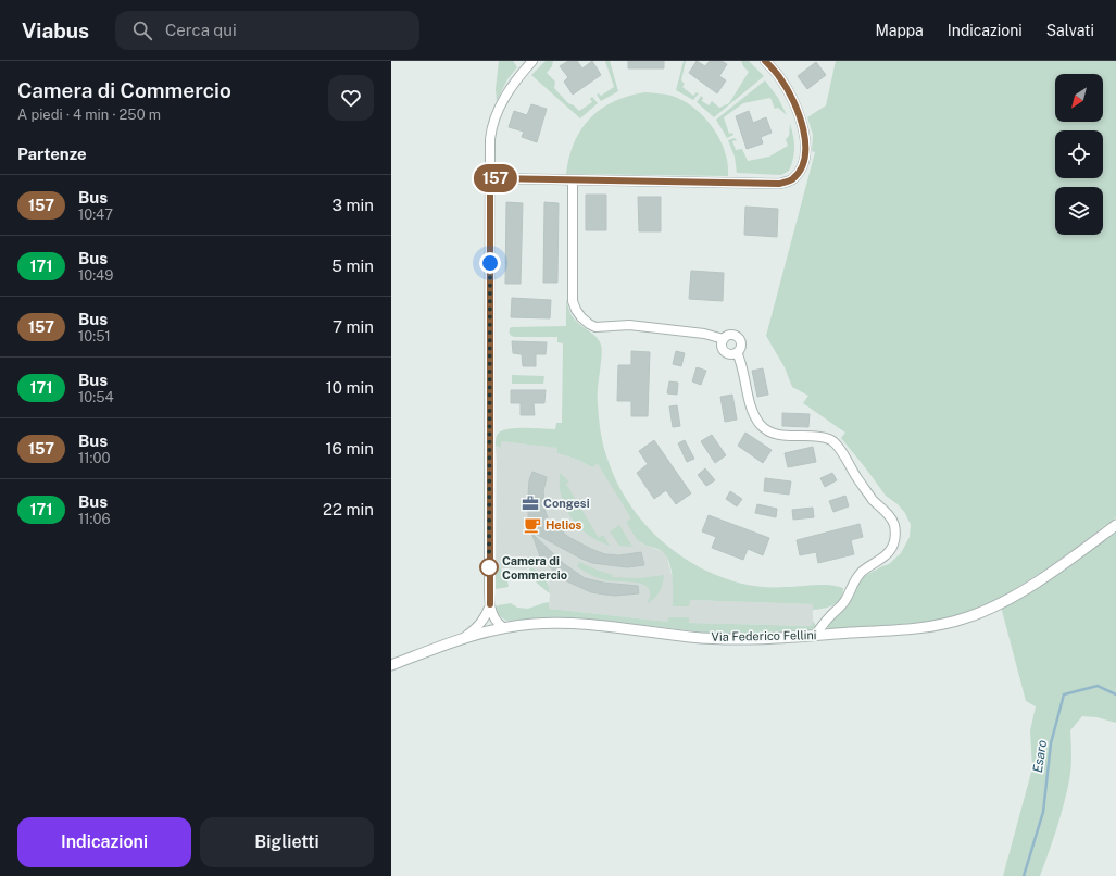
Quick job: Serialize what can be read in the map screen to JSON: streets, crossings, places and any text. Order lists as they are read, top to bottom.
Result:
{
  "streets": {
    "street": ["Via Federico Fellini"]
  },
  "water": ["Esaro"],
  "places": {
    "office": ["Congesi"],
    "cafe": ["Helios"],
    "other": ["Camera di Commercio"]
  },
  "lines": ["bus line 157"],
  "north": "bottom left",
  "page": {
    "header": "Viabus",
    "search": "Cerca qui",
    "nav": ["Mappa", "Indicazioni", "Salvati"],
    "heading": [
      ["Camera di Commercio", "A piedi · 4 min · 250 m"],
      "Partenze"
    ],
    "on_map": "157",
    "list": [
      {
        "mark": "157",
        "name": "Bus",
        "note": "10:47",
        "value": "3 min"
      },
      {
        "mark": "171",
        "name": "Bus",
        "note": "10:49",
        "value": "5 min"
      },
      {
        "mark": "157",
        "name": "Bus",
        "note": "10:51",
        "value": "7 min"
      },
      {
        "mark": "171",
        "name": "Bus",
        "note": "10:54",
        "value": "10 min"
      },
      {
        "mark": "157",
        "name": "Bus",
        "note": "11:00",
        "value": "16 min"
      },
      {
        "mark": "171",
        "name": "Bus",
        "note": "11:06",
        "value": "22 min"
      }
    ],
    "buttons": ["Indicazioni", "Biglietti"]
  }
}
